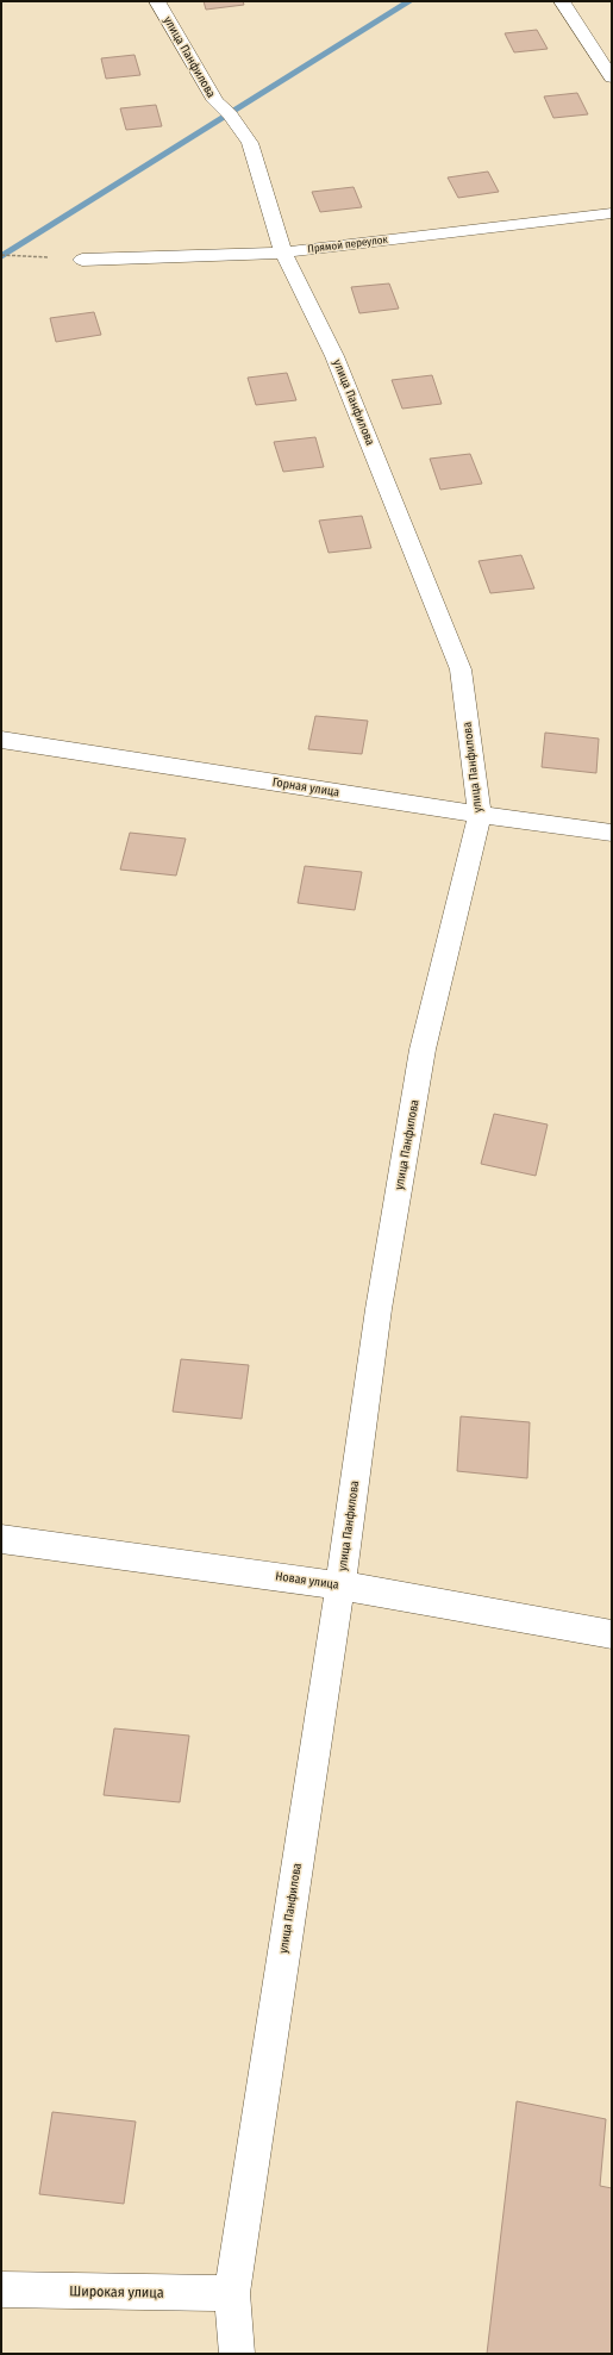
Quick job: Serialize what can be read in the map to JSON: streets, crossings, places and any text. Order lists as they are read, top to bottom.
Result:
{
  "streets": {
    "street": [
      "улица Панфилова",
      "Прямой переулок",
      "Горная улица",
      "Новая улица",
      "Широкая улица"
    ]
  },
  "crossings": [
    ["улица Панфилова", "Прямой переулок"],
    ["улица Панфилова", "Горная улица"],
    ["улица Панфилова", "Новая улица"],
    ["улица Панфилова", "Широкая улица"]
  ]
}
